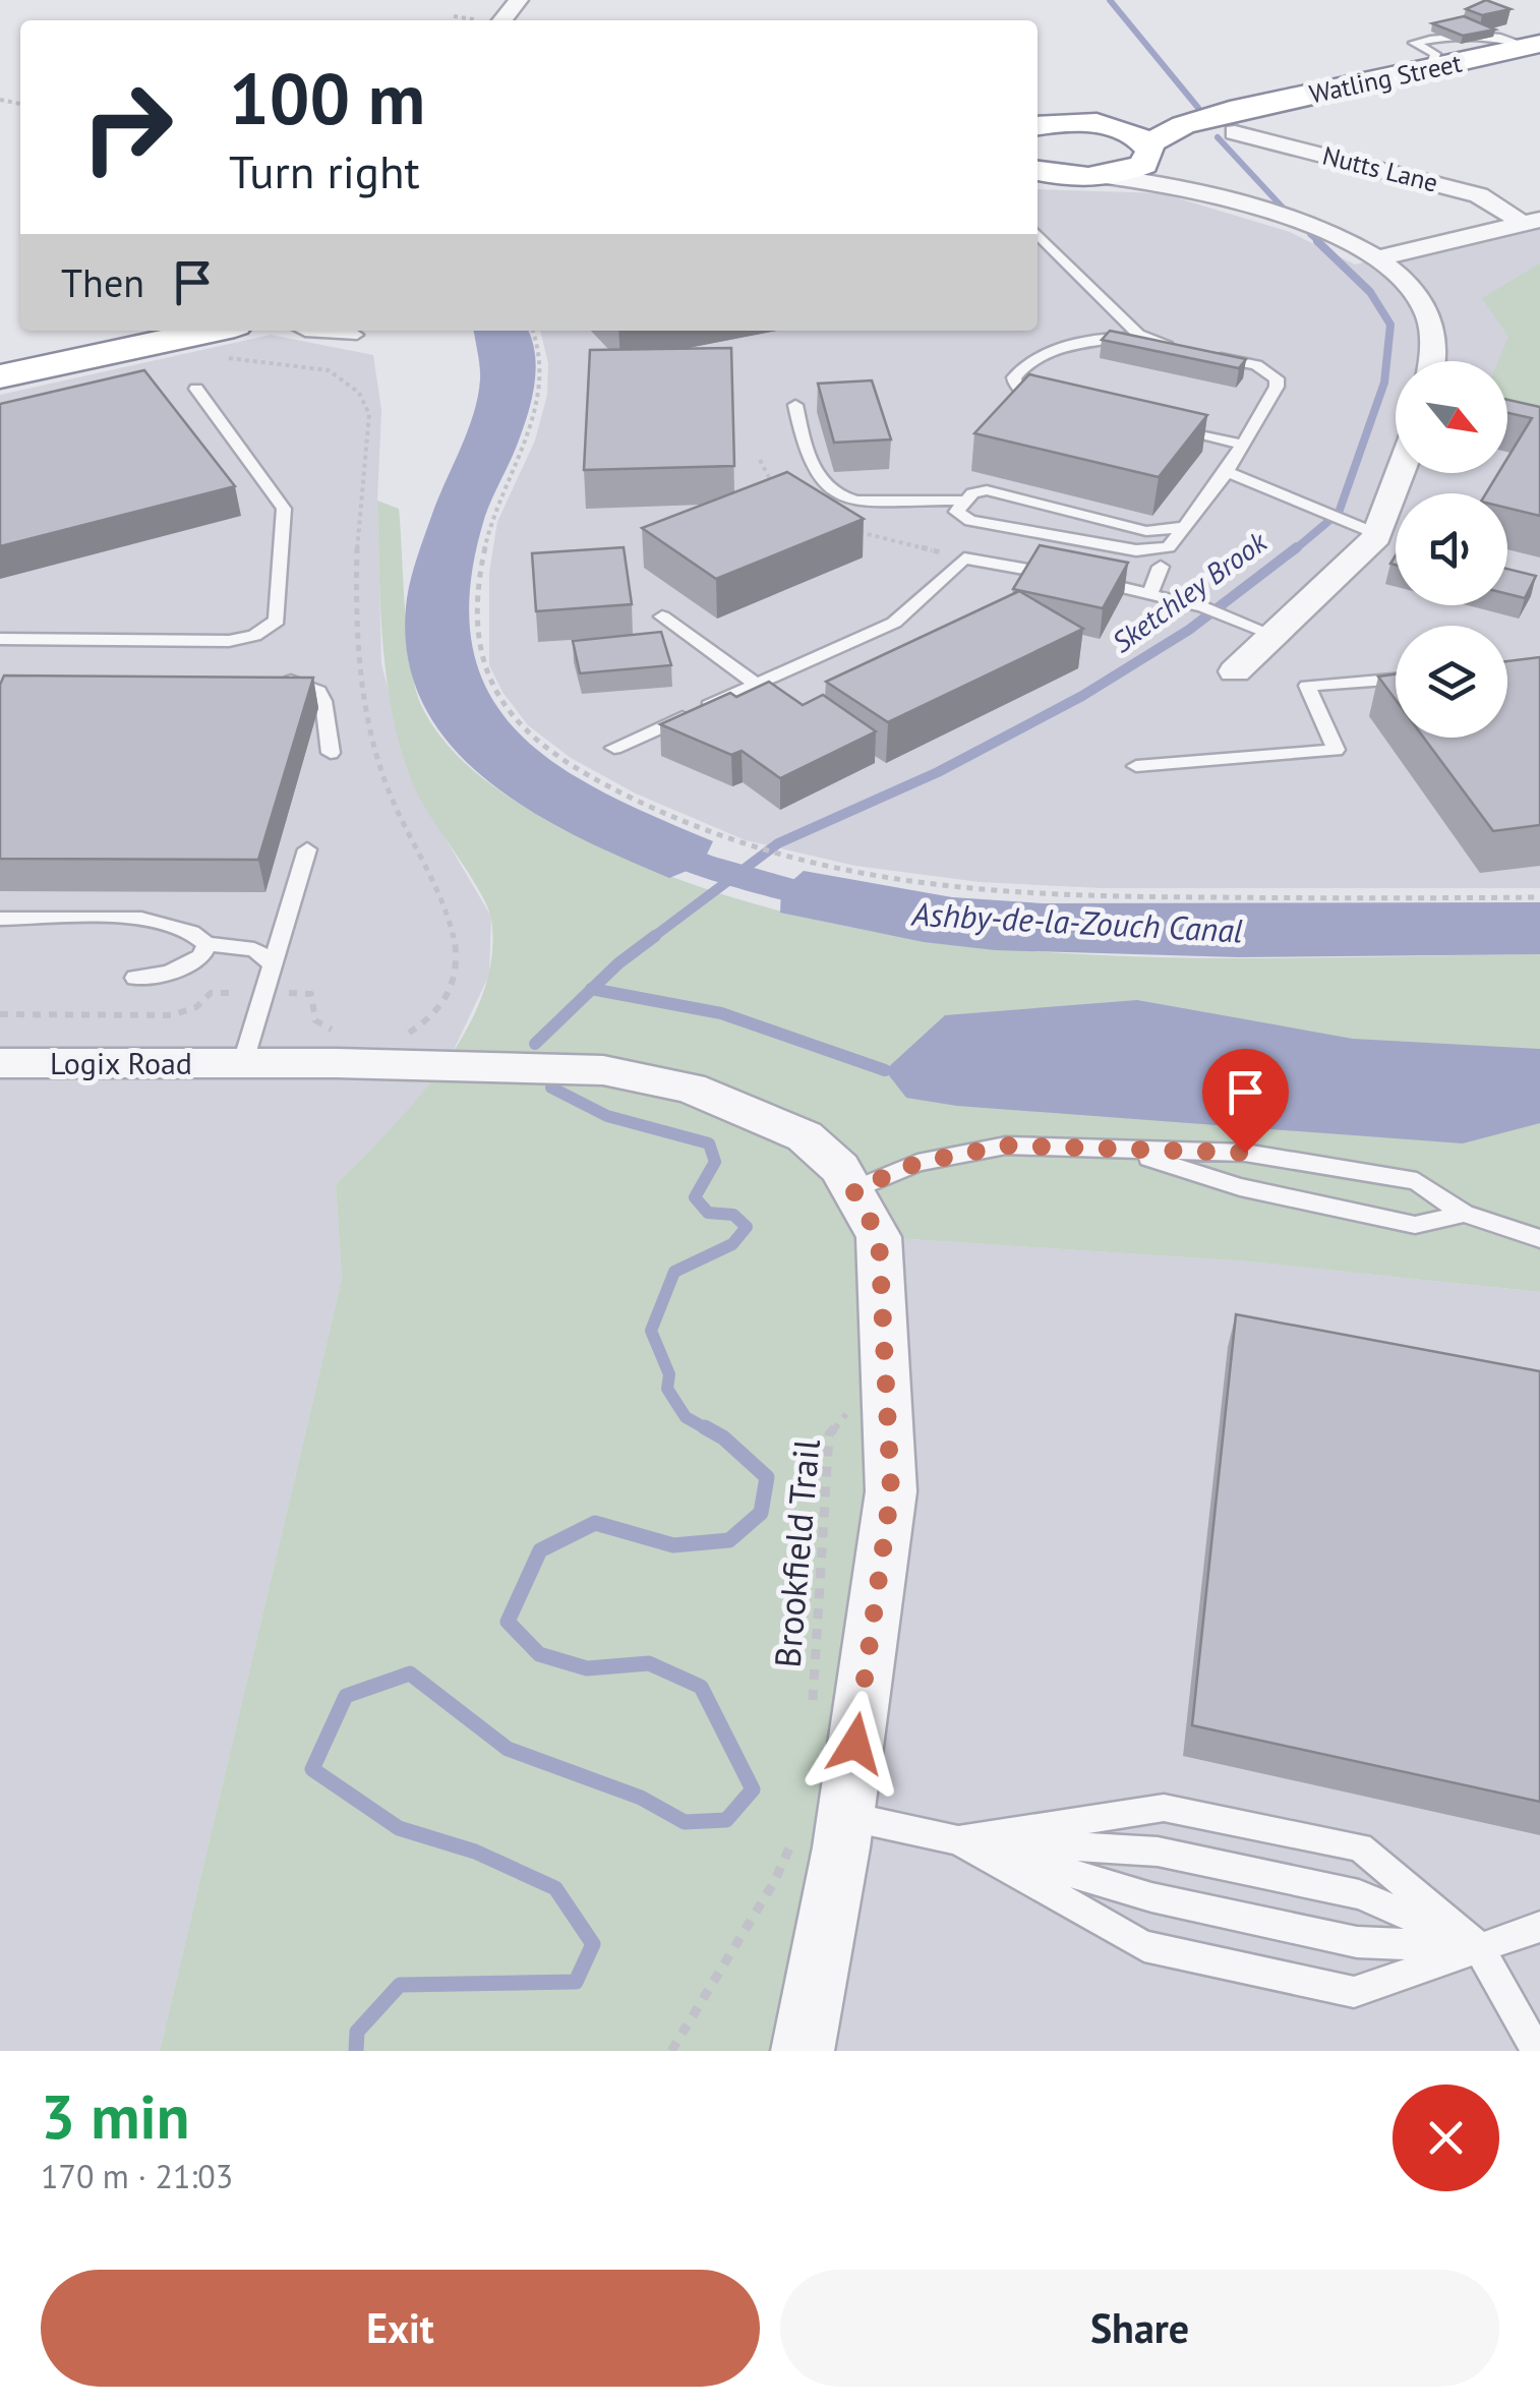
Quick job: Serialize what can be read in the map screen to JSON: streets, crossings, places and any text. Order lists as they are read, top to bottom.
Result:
{
  "streets": {
    "highway": ["Watling Street"],
    "street": ["Nutts Lane", "Logix Road"],
    "path": ["Brookfield Trail"]
  },
  "crossings": [
    ["Watling Street", "Nutts Lane"]
  ],
  "water": ["Sketchley Brook", "Ashby-de-la-Zouch Canal"],
  "north": "bottom right",
  "page": {
    "turn": ["100 m", "Turn right"],
    "then": "Then",
    "heading": ["3 min", "170 m · 21:03"],
    "buttons": ["Exit", "Share"]
  }
}
